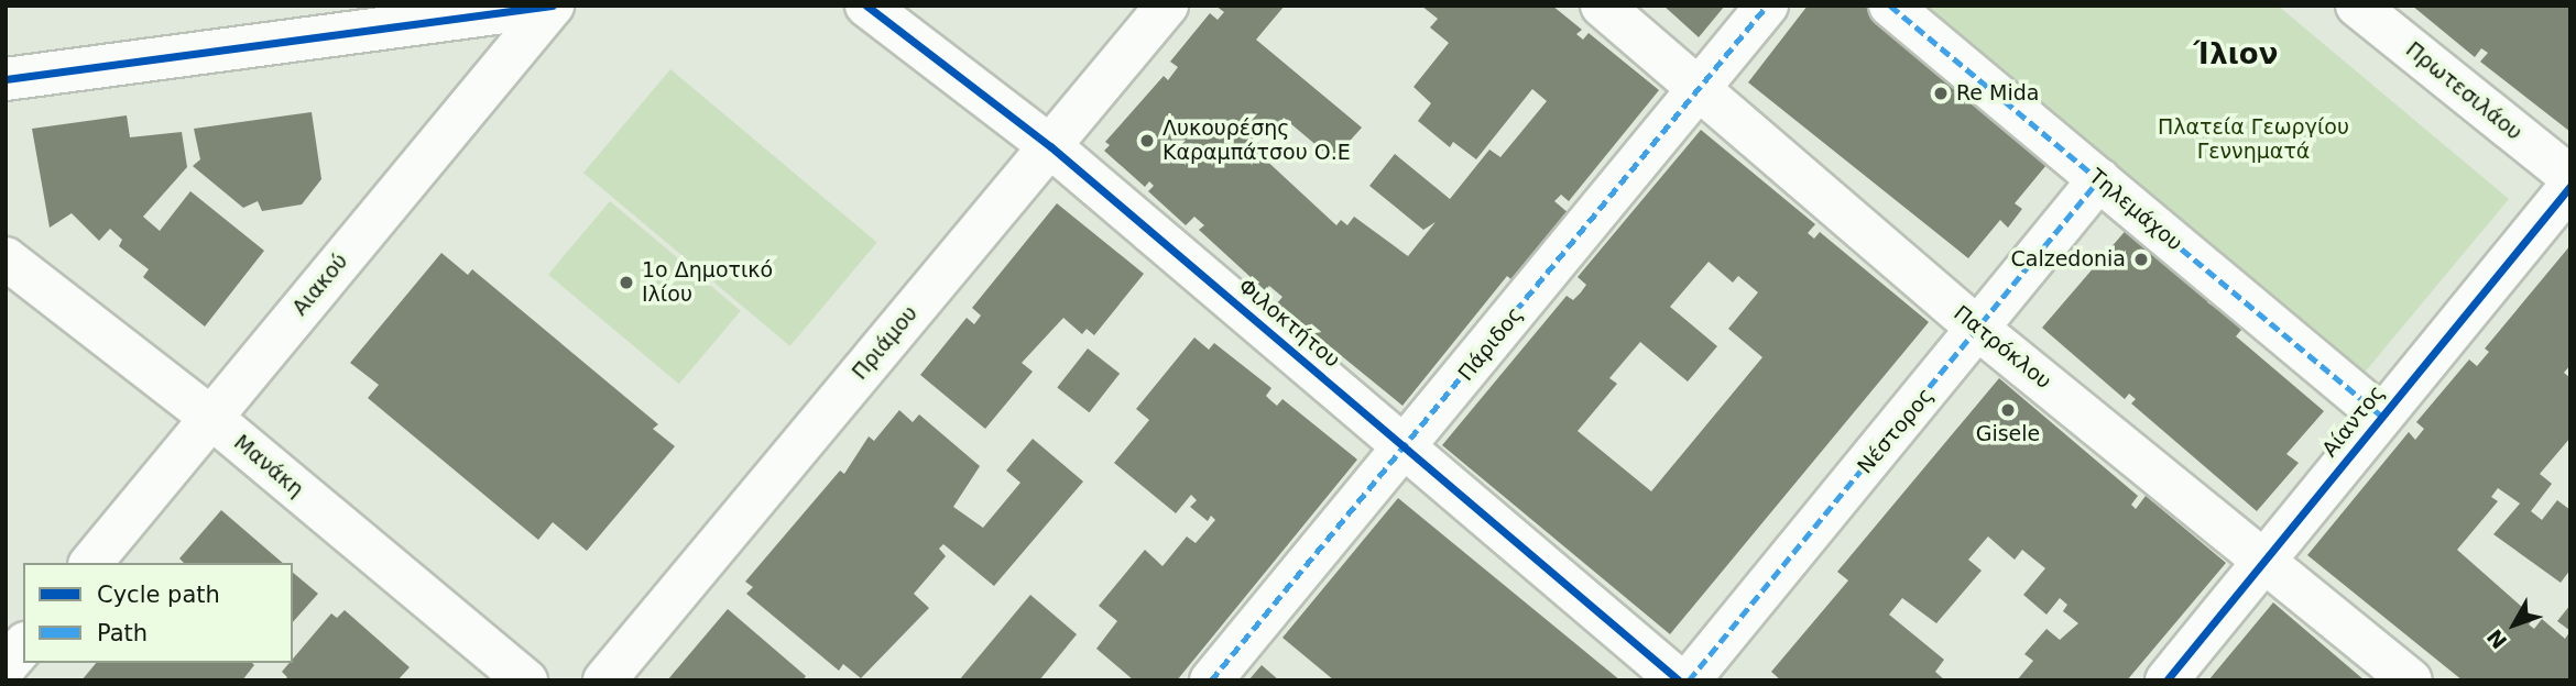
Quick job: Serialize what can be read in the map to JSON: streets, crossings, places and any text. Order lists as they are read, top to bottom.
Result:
{
  "streets": {
    "street": [
      "Πρωτεσιλάου",
      "Τηλεμάχου",
      "Αιακού",
      "Φιλοκτήτου",
      "Πριάμου",
      "Πάριδος",
      "Πατρόκλου",
      "Αίαντος",
      "Νέστορος",
      "Μανάκη"
    ]
  },
  "crossings": [
    ["Τηλεμάχου", "Αίαντος"],
    ["Τηλεμάχου", "Νέστορος"],
    ["Αιακού", "Μανάκη"],
    ["Φιλοκτήτου", "Πριάμου"],
    ["Φιλοκτήτου", "Πάριδος"],
    ["Πάριδος", "Πατρόκλου"],
    ["Πατρόκλου", "Αίαντος"],
    ["Πατρόκλου", "Νέστορος"]
  ],
  "districts": ["Ίλιον"],
  "parks": ["Πλατεία Γεωργίου Γεννηματά"],
  "places": [
    "Re Mida",
    "Λυκουρέσης Καραμπάτσου Ο.Ε",
    "Calzedonia",
    "1ο Δημοτικό Ιλίου",
    "Gisele"
  ],
  "legend": ["Cycle path", "Path"],
  "north": "bottom left"
}
